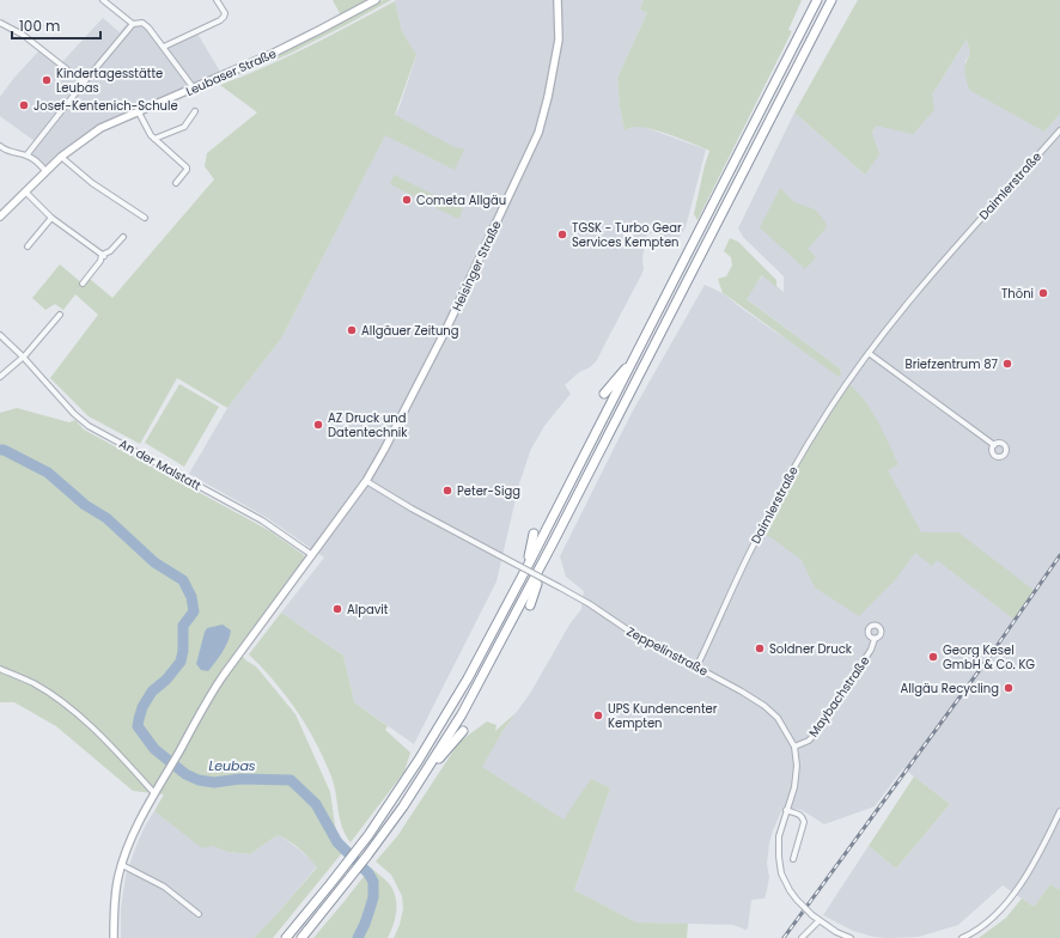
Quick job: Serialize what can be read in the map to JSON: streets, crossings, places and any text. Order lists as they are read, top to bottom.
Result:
{
  "streets": {
    "street": [
      "Leubaser Straße",
      "Daimlerstraße",
      "Heisinger Straße",
      "An der Malstatt",
      "Zeppelinstraße",
      "Maybachstraße"
    ]
  },
  "crossings": [
    ["Daimlerstraße", "Zeppelinstraße"],
    ["Heisinger Straße", "An der Malstatt"],
    ["Heisinger Straße", "Zeppelinstraße"],
    ["Zeppelinstraße", "Maybachstraße"]
  ],
  "water": ["Leubas"],
  "places": [
    "Kindertagesstätte Leubas",
    "Josef-Kentenich-Schule",
    "Cometa Allgäu",
    "TGSK - Turbo Gear Services Kempten",
    "Thöni",
    "Allgäuer Zeitung",
    "Briefzentrum 87",
    "AZ Druck und Datentechnik",
    "Peter-Sigg",
    "Alpavit",
    "Soldner Druck",
    "Georg Kesel GmbH & Co. KG",
    "Allgäu Recycling",
    "UPS Kundencenter Kempten"
  ],
  "scale_bar": "100 m"
}
